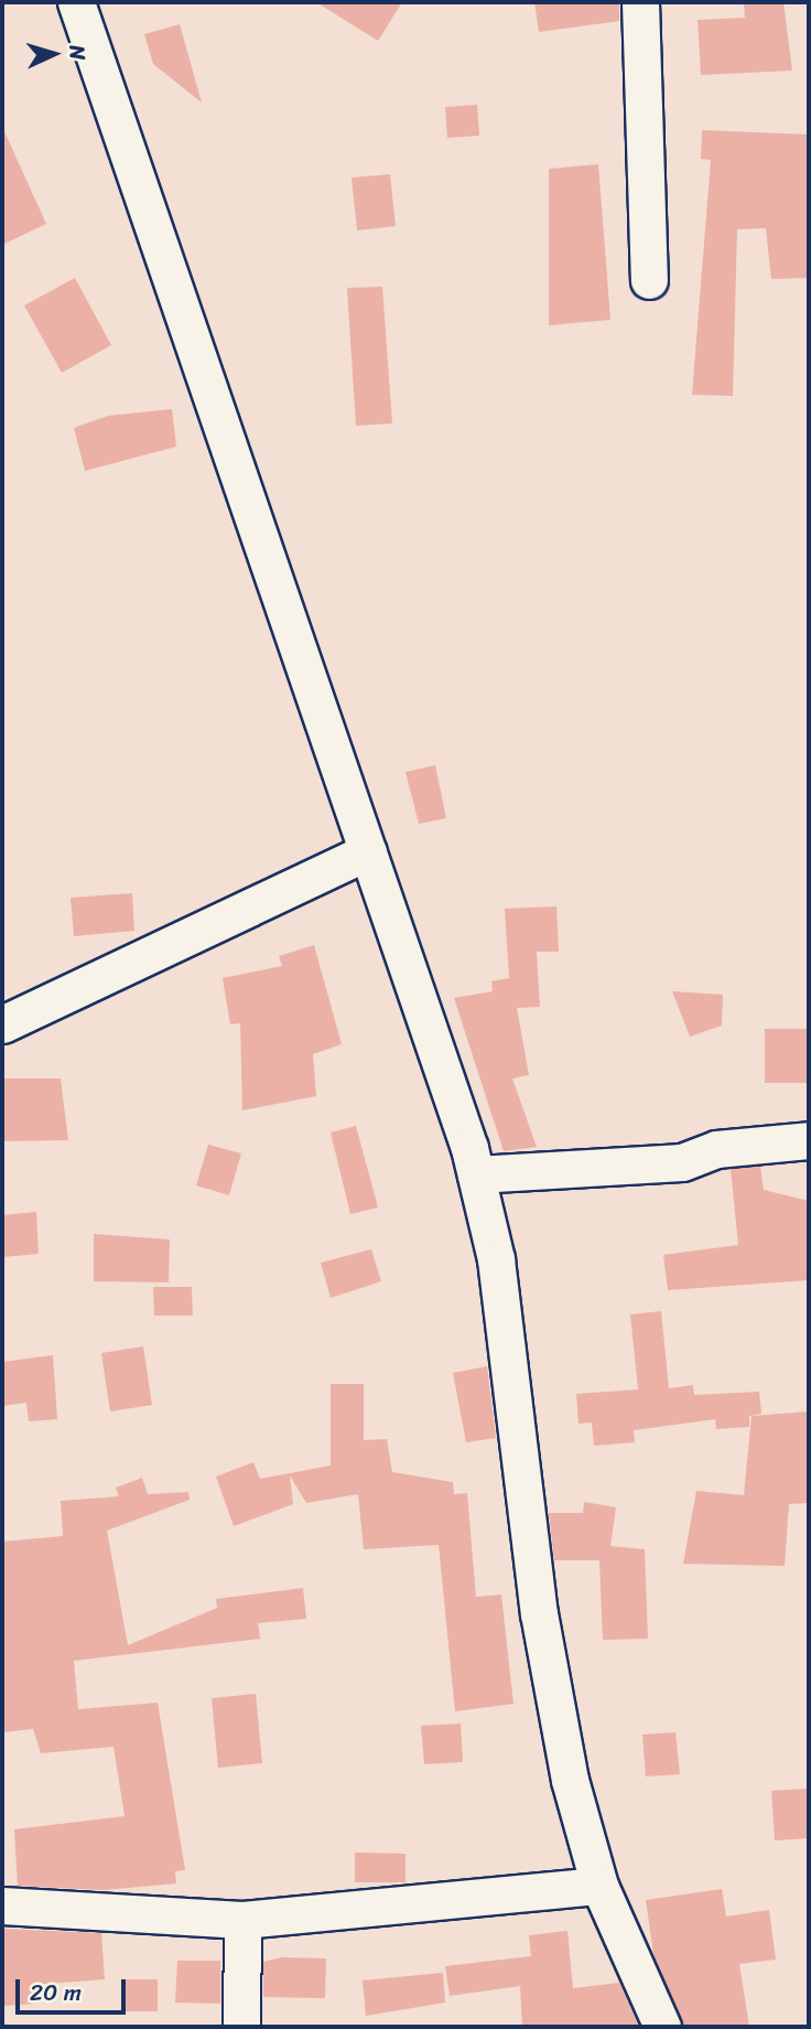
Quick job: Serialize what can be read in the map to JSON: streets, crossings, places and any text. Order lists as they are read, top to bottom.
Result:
{
  "scale_bar": "20 m",
  "north": "right"
}
